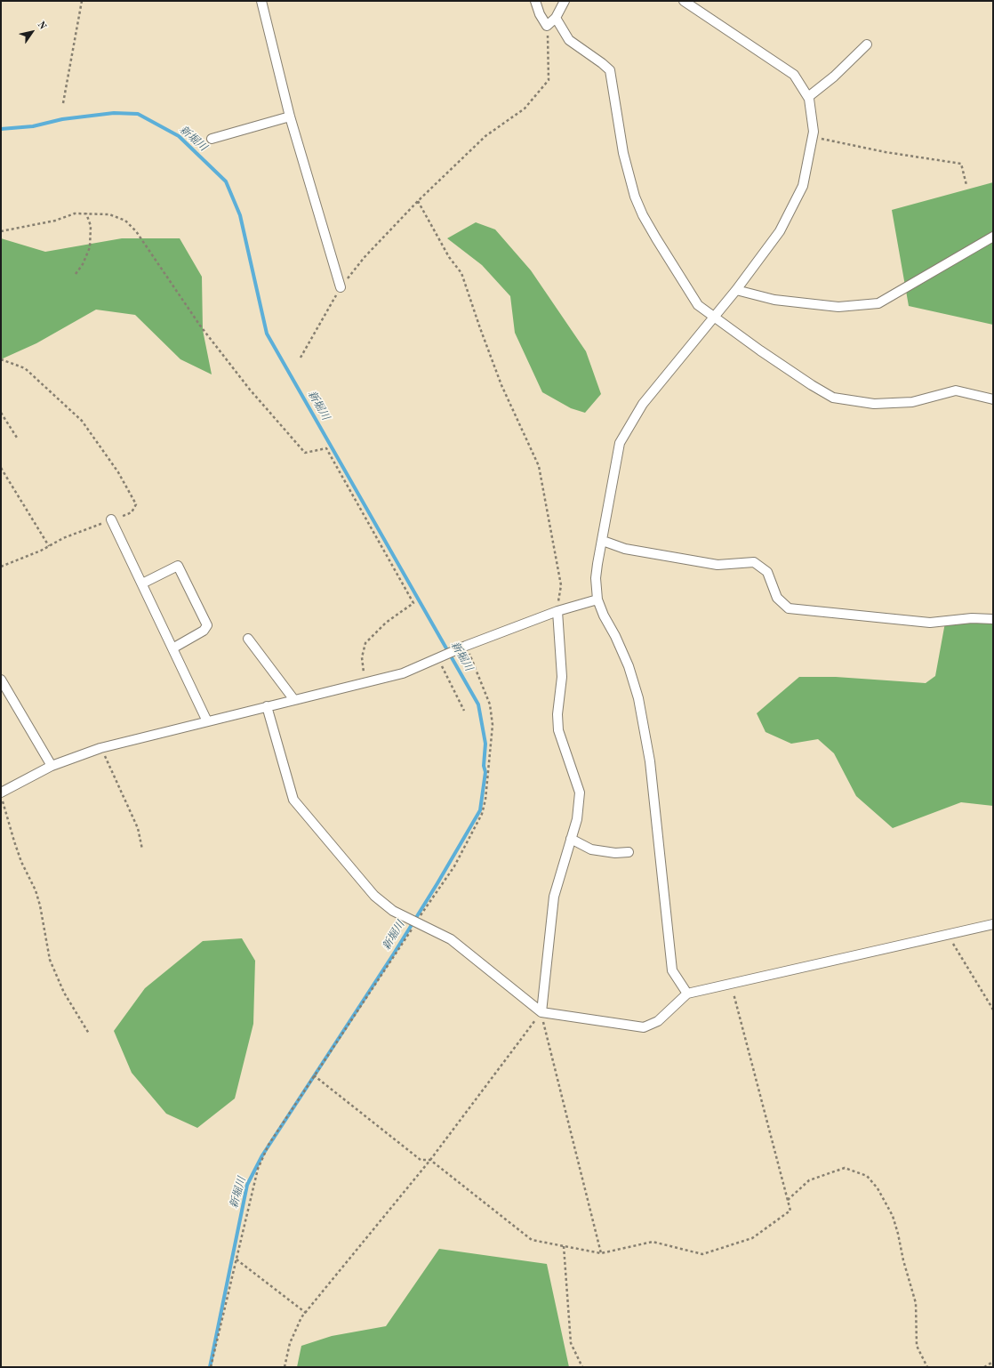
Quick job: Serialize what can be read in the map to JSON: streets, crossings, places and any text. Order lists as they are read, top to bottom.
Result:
{
  "water": ["新堀川"],
  "north": "top right"
}
